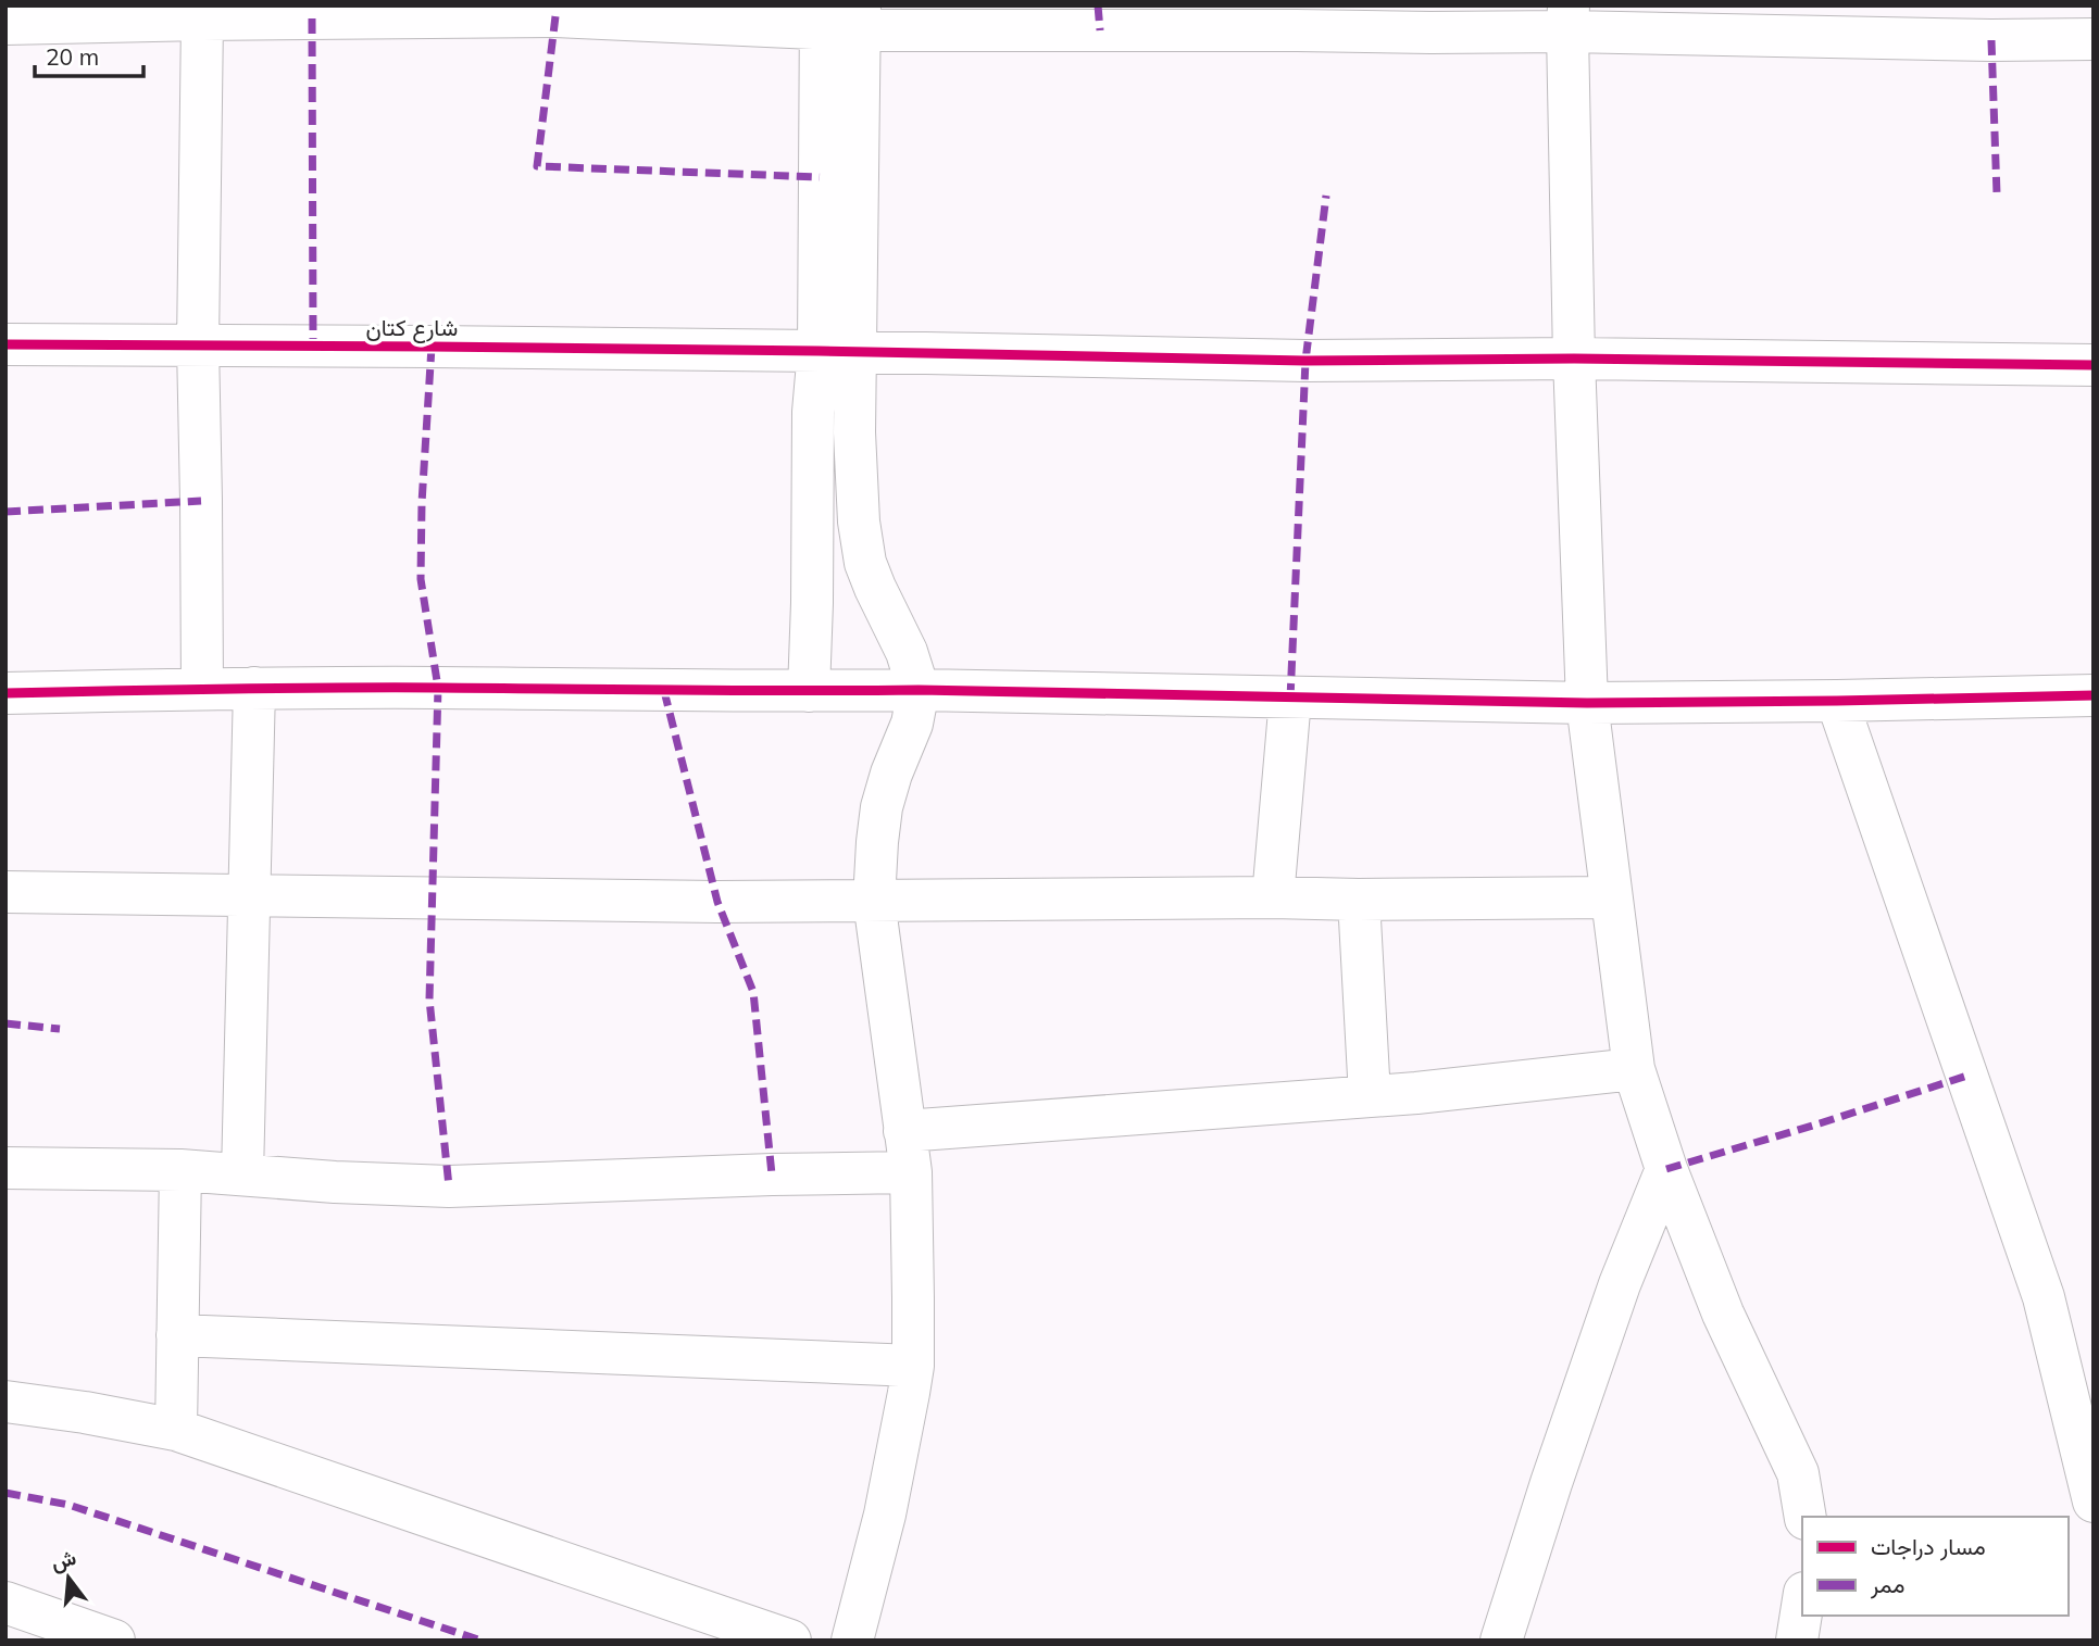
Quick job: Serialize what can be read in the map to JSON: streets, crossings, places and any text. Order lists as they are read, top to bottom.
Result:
{
  "streets": {
    "street": ["شارع كتان"]
  },
  "legend": ["مسار دراجات", "ممر"],
  "scale_bar": "20 m",
  "north": "top"
}
